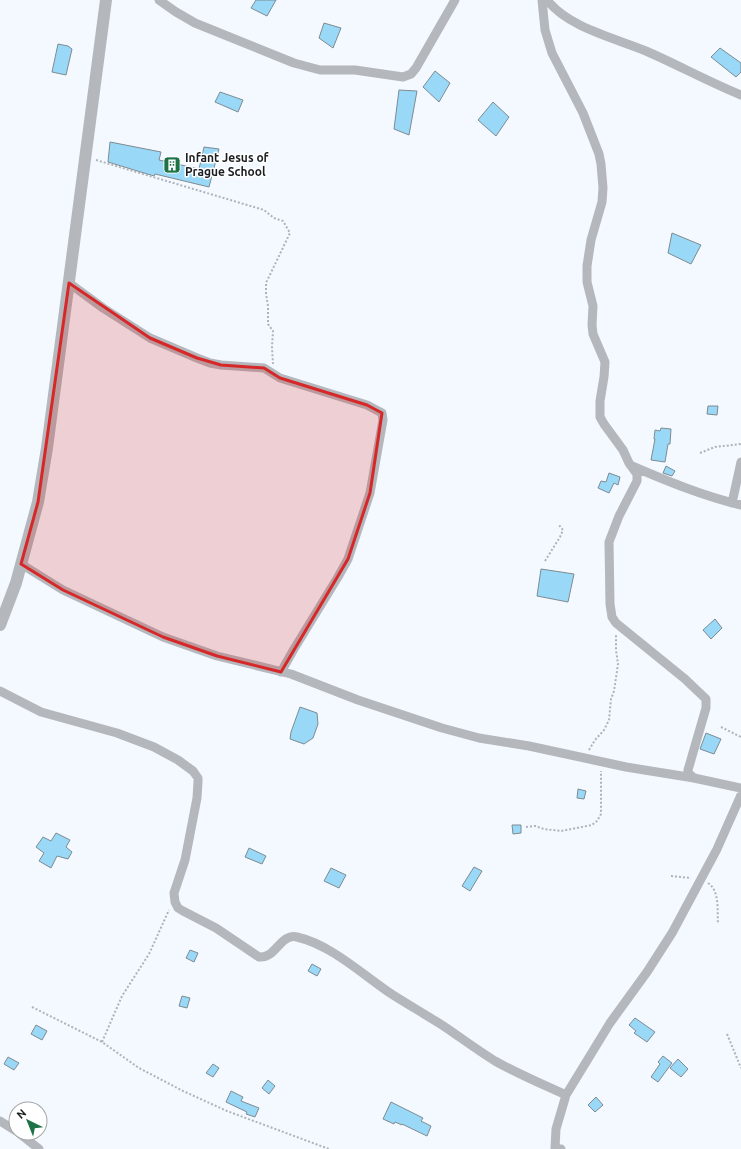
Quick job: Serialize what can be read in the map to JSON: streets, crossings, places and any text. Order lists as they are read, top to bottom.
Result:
{
  "places": {
    "building": ["Infant Jesus of Prague School"]
  },
  "north": "top left"
}
